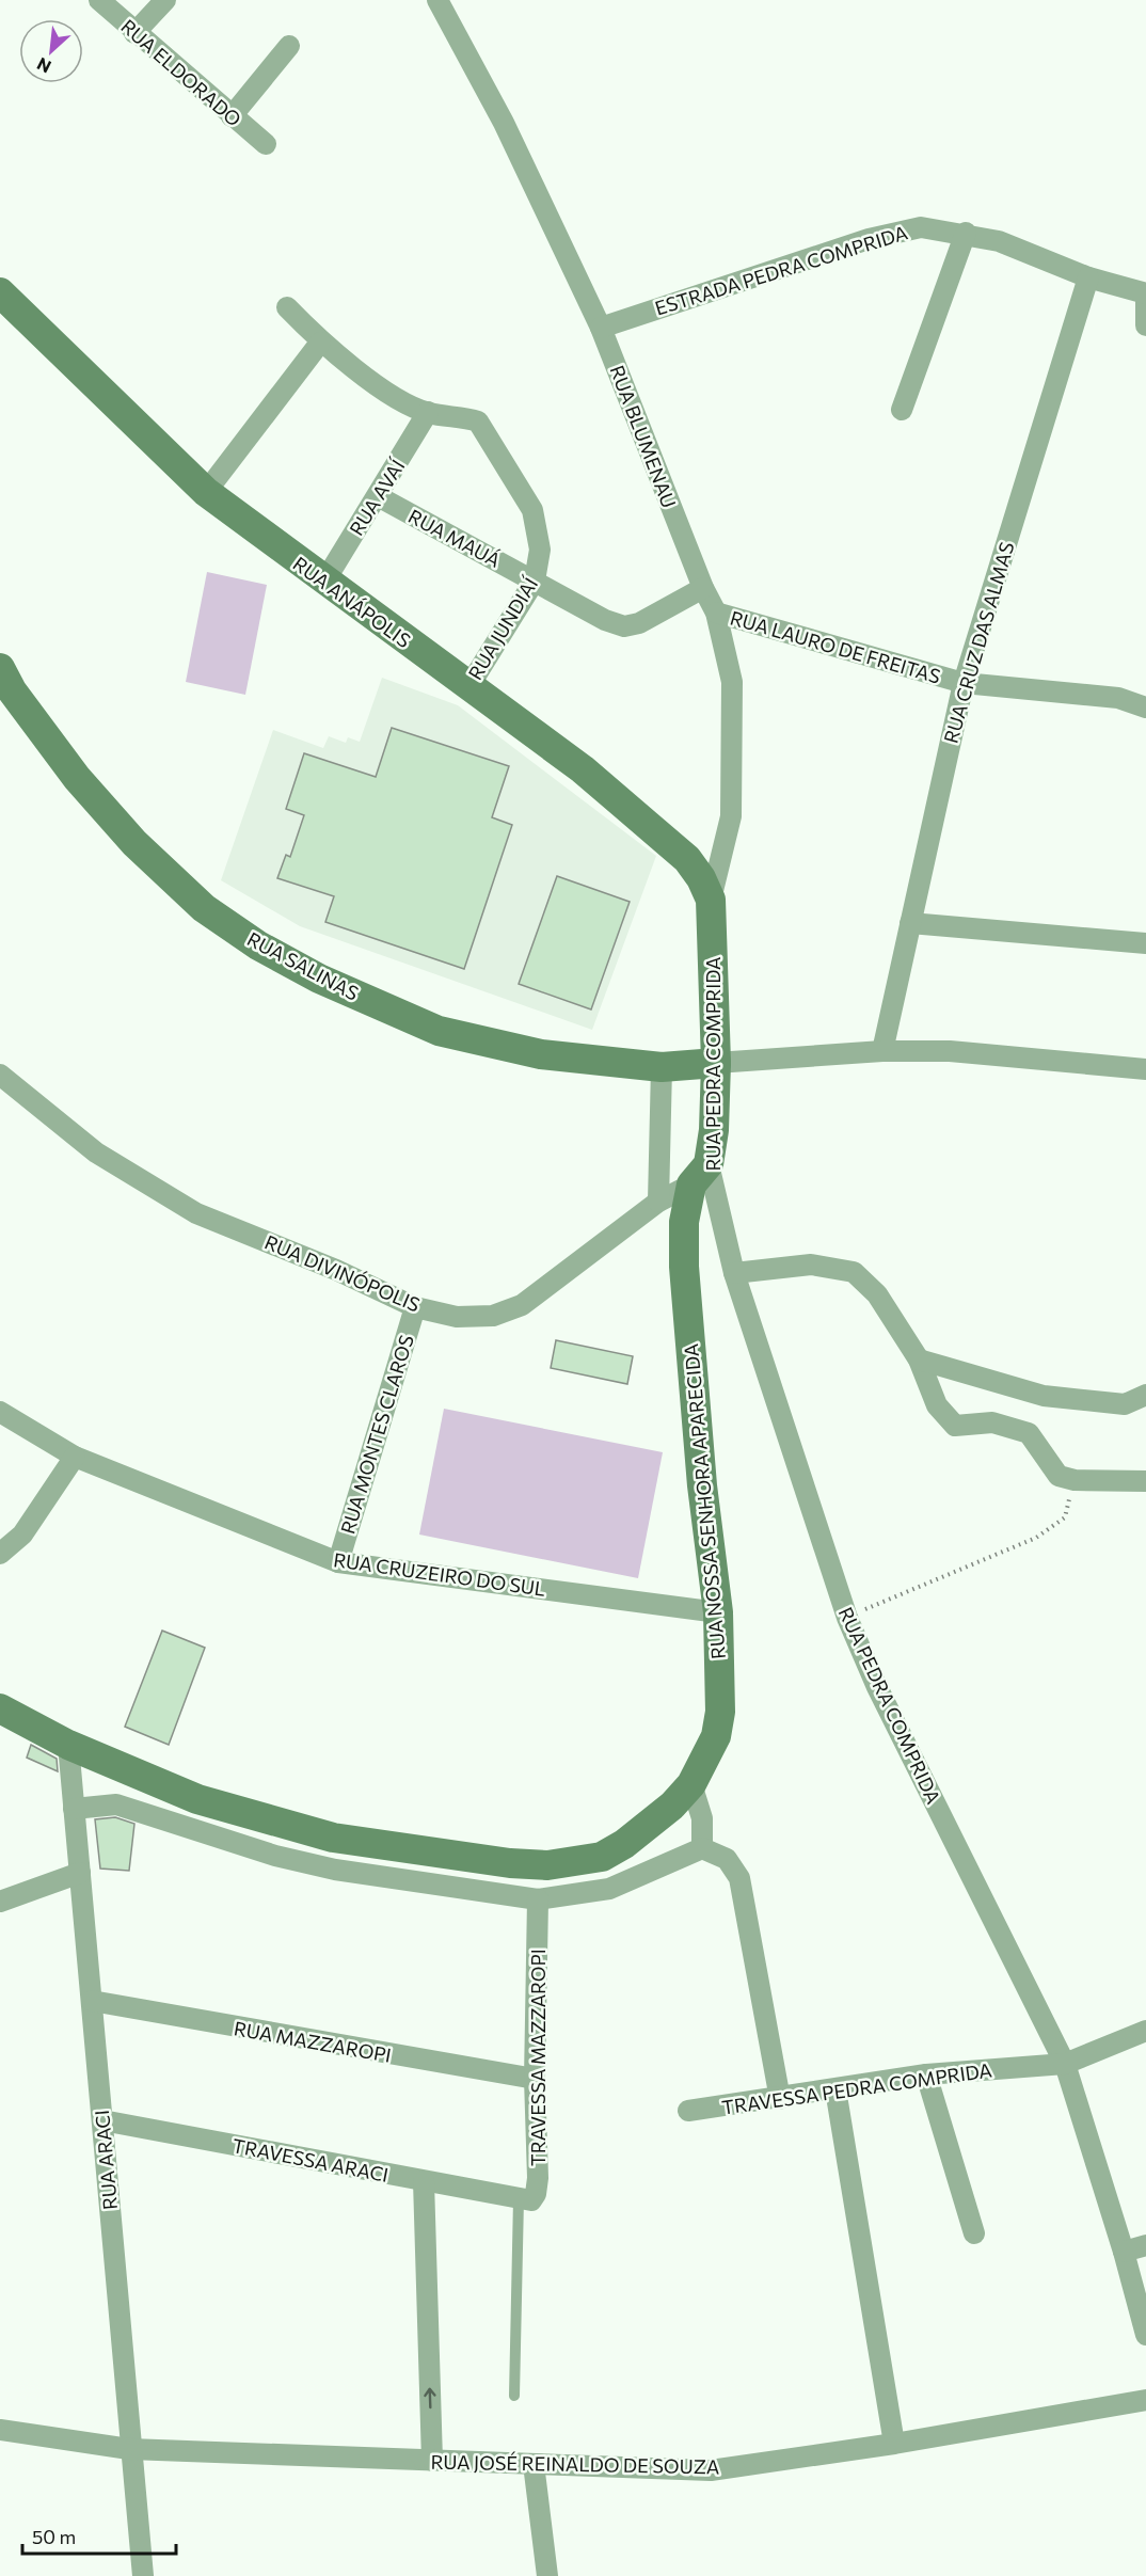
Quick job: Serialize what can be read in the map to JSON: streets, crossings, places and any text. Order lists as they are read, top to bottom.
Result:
{
  "streets": {
    "street": [
      "RUA ELDORADO",
      "ESTRADA PEDRA COMPRIDA",
      "RUA BLUMENAU",
      "RUA AVAÍ",
      "RUA MAUÁ",
      "RUA ANÁPOLIS",
      "RUA JUNDIAÍ",
      "RUA CRUZ DAS ALMAS",
      "RUA LAURO DE FREITAS",
      "RUA SALINAS",
      "RUA PEDRA COMPRIDA",
      "RUA DIVINÓPOLIS",
      "RUA MONTES CLAROS",
      "RUA NOSSA SENHORA APARECIDA",
      "RUA CRUZEIRO DO SUL",
      "RUA MAZZAROPI",
      "TRAVESSA MAZZAROPI",
      "TRAVESSA PEDRA COMPRIDA",
      "RUA ARACI",
      "TRAVESSA ARACI",
      "RUA JOSÉ REINALDO DE SOUZA"
    ]
  },
  "crossings": [
    ["ESTRADA PEDRA COMPRIDA", "RUA BLUMENAU"],
    ["ESTRADA PEDRA COMPRIDA", "RUA CRUZ DAS ALMAS"],
    ["RUA BLUMENAU", "RUA MAUÁ"],
    ["RUA BLUMENAU", "RUA ANÁPOLIS"],
    ["RUA BLUMENAU", "RUA LAURO DE FREITAS"],
    ["RUA BLUMENAU", "RUA PEDRA COMPRIDA"],
    ["RUA AVAÍ", "RUA MAUÁ"],
    ["RUA AVAÍ", "RUA ANÁPOLIS"],
    ["RUA AVAÍ", "RUA JUNDIAÍ"],
    ["RUA MAUÁ", "RUA JUNDIAÍ"],
    ["RUA ANÁPOLIS", "RUA JUNDIAÍ"],
    ["RUA ANÁPOLIS", "RUA PEDRA COMPRIDA"],
    ["RUA CRUZ DAS ALMAS", "RUA LAURO DE FREITAS"],
    ["RUA SALINAS", "RUA PEDRA COMPRIDA"],
    ["RUA PEDRA COMPRIDA", "RUA DIVINÓPOLIS"],
    ["RUA PEDRA COMPRIDA", "RUA NOSSA SENHORA APARECIDA"],
    ["RUA PEDRA COMPRIDA", "TRAVESSA PEDRA COMPRIDA"],
    ["RUA DIVINÓPOLIS", "RUA MONTES CLAROS"],
    ["RUA DIVINÓPOLIS", "RUA NOSSA SENHORA APARECIDA"],
    ["RUA MONTES CLAROS", "RUA CRUZEIRO DO SUL"],
    ["RUA NOSSA SENHORA APARECIDA", "RUA CRUZEIRO DO SUL"],
    ["RUA NOSSA SENHORA APARECIDA", "RUA ARACI"],
    ["RUA MAZZAROPI", "TRAVESSA MAZZAROPI"],
    ["RUA MAZZAROPI", "RUA ARACI"],
    ["TRAVESSA MAZZAROPI", "TRAVESSA ARACI"],
    ["RUA ARACI", "TRAVESSA ARACI"],
    ["RUA ARACI", "RUA JOSÉ REINALDO DE SOUZA"]
  ],
  "scale_bar": "50 m",
  "north": "bottom left"
}
